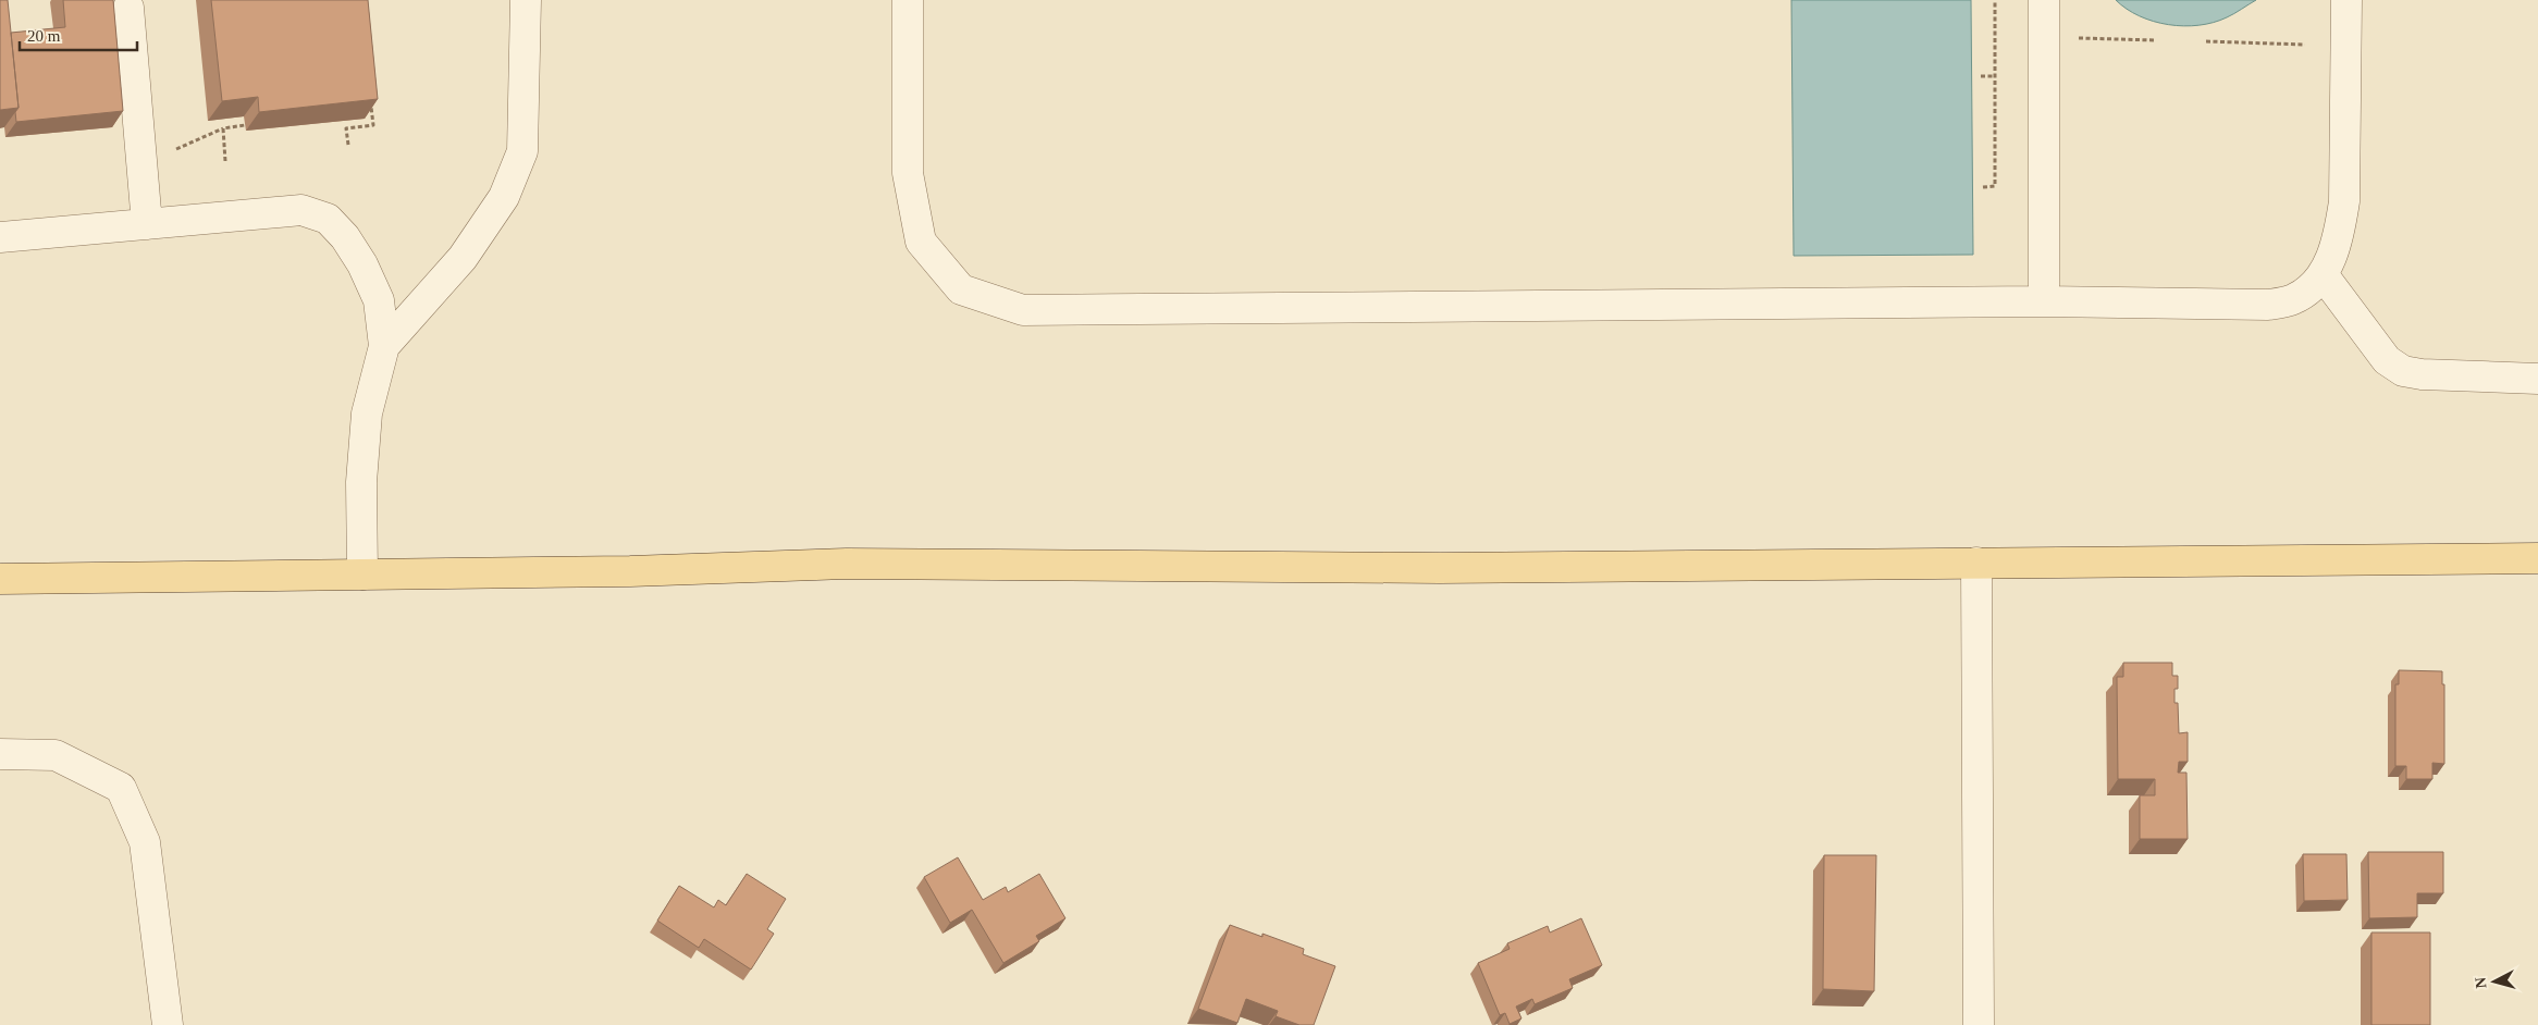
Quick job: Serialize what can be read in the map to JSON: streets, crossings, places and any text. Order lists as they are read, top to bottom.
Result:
{
  "scale_bar": "20 m",
  "north": "left"
}
